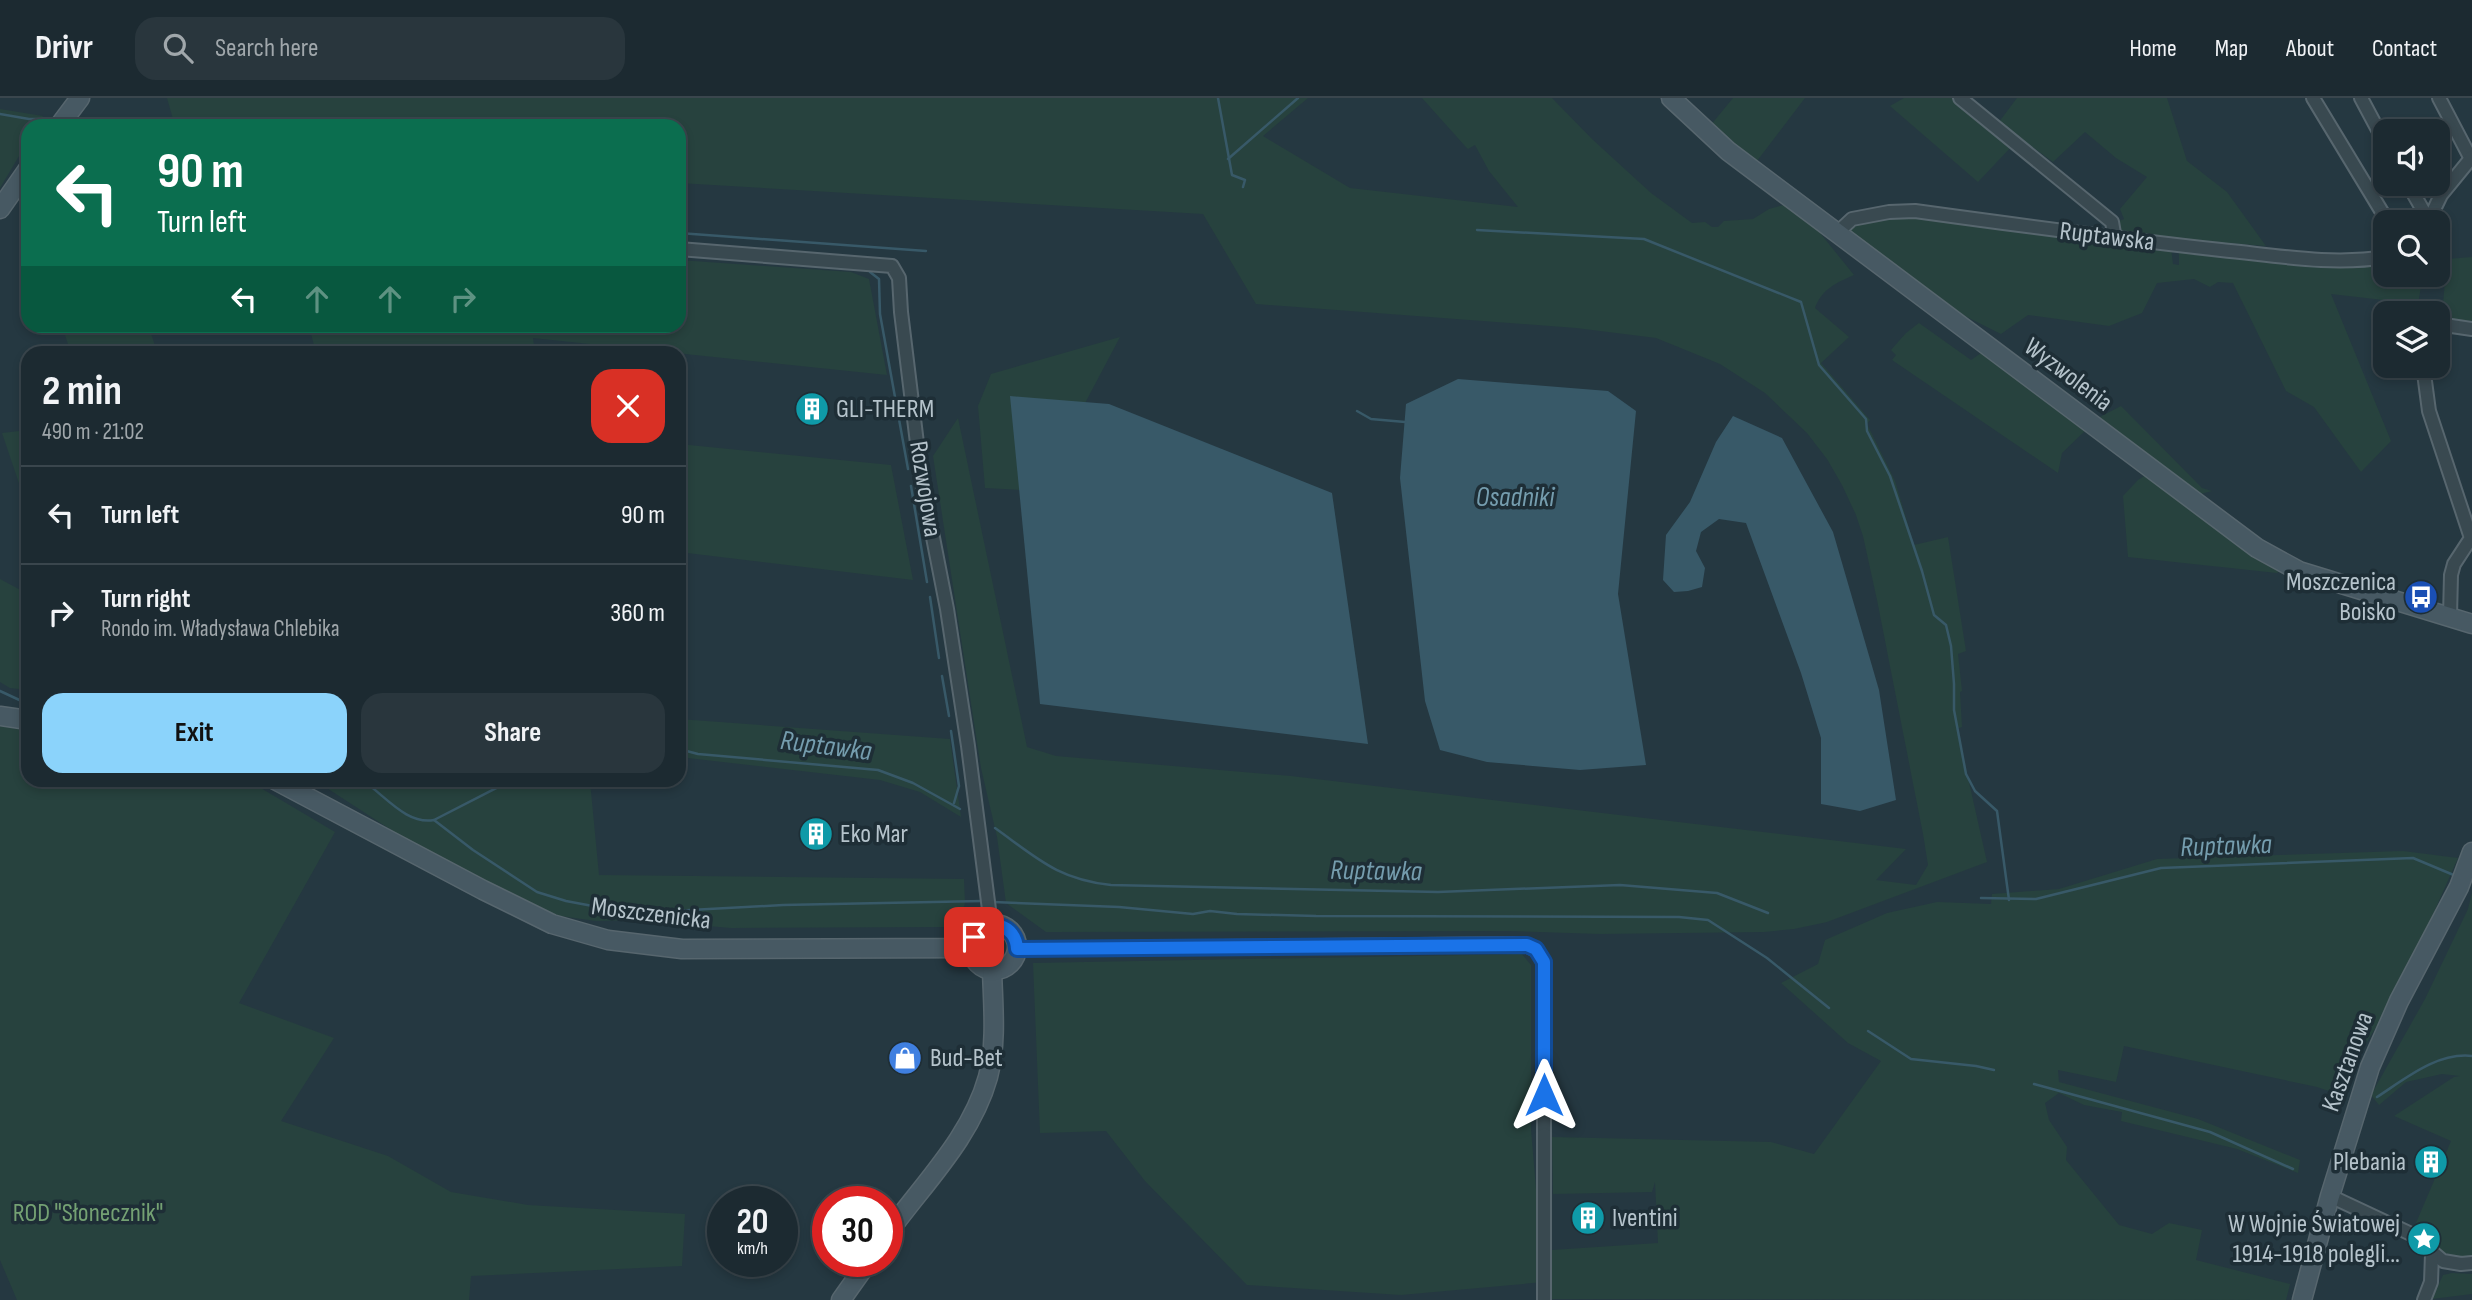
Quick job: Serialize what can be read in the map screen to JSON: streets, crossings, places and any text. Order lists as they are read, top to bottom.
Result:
{
  "streets": {
    "street": [
      "Ruptawska",
      "Wyzwolenia",
      "Rozwojowa",
      "Moszczenicka",
      "Kasztanowa"
    ]
  },
  "crossings": [
    ["Ruptawska", "Wyzwolenia"],
    ["Rozwojowa", "Moszczenicka"]
  ],
  "water": ["Osadniki", "Ruptawka"],
  "parks": ["ROD \"Słonecznik\""],
  "places": {
    "building": [
      "GLI-THERM",
      "Eko Mar",
      "Plebania",
      "Iventini"
    ],
    "bus stop": ["Moszczenica Boisko"],
    "shop": ["Bud-Bet"],
    "place": ["W Wojnie Światowej 1914-1918 polegli..."]
  },
  "page": {
    "header": "Drivr",
    "search": "Search here",
    "nav": [
      "Home",
      "Map",
      "About",
      "Contact"
    ],
    "turn": ["90 m", "Turn left"],
    "heading": ["2 min", "490 m · 21:02"],
    "list": [
      {
        "name": "Turn left",
        "value": "90 m"
      },
      {
        "name": "Turn right",
        "note": "Rondo im. Władysława Chlebika",
        "value": "360 m"
      }
    ],
    "buttons": ["Exit", "Share"],
    "speed": "20 km/h",
    "limit": "30"
  }
}
